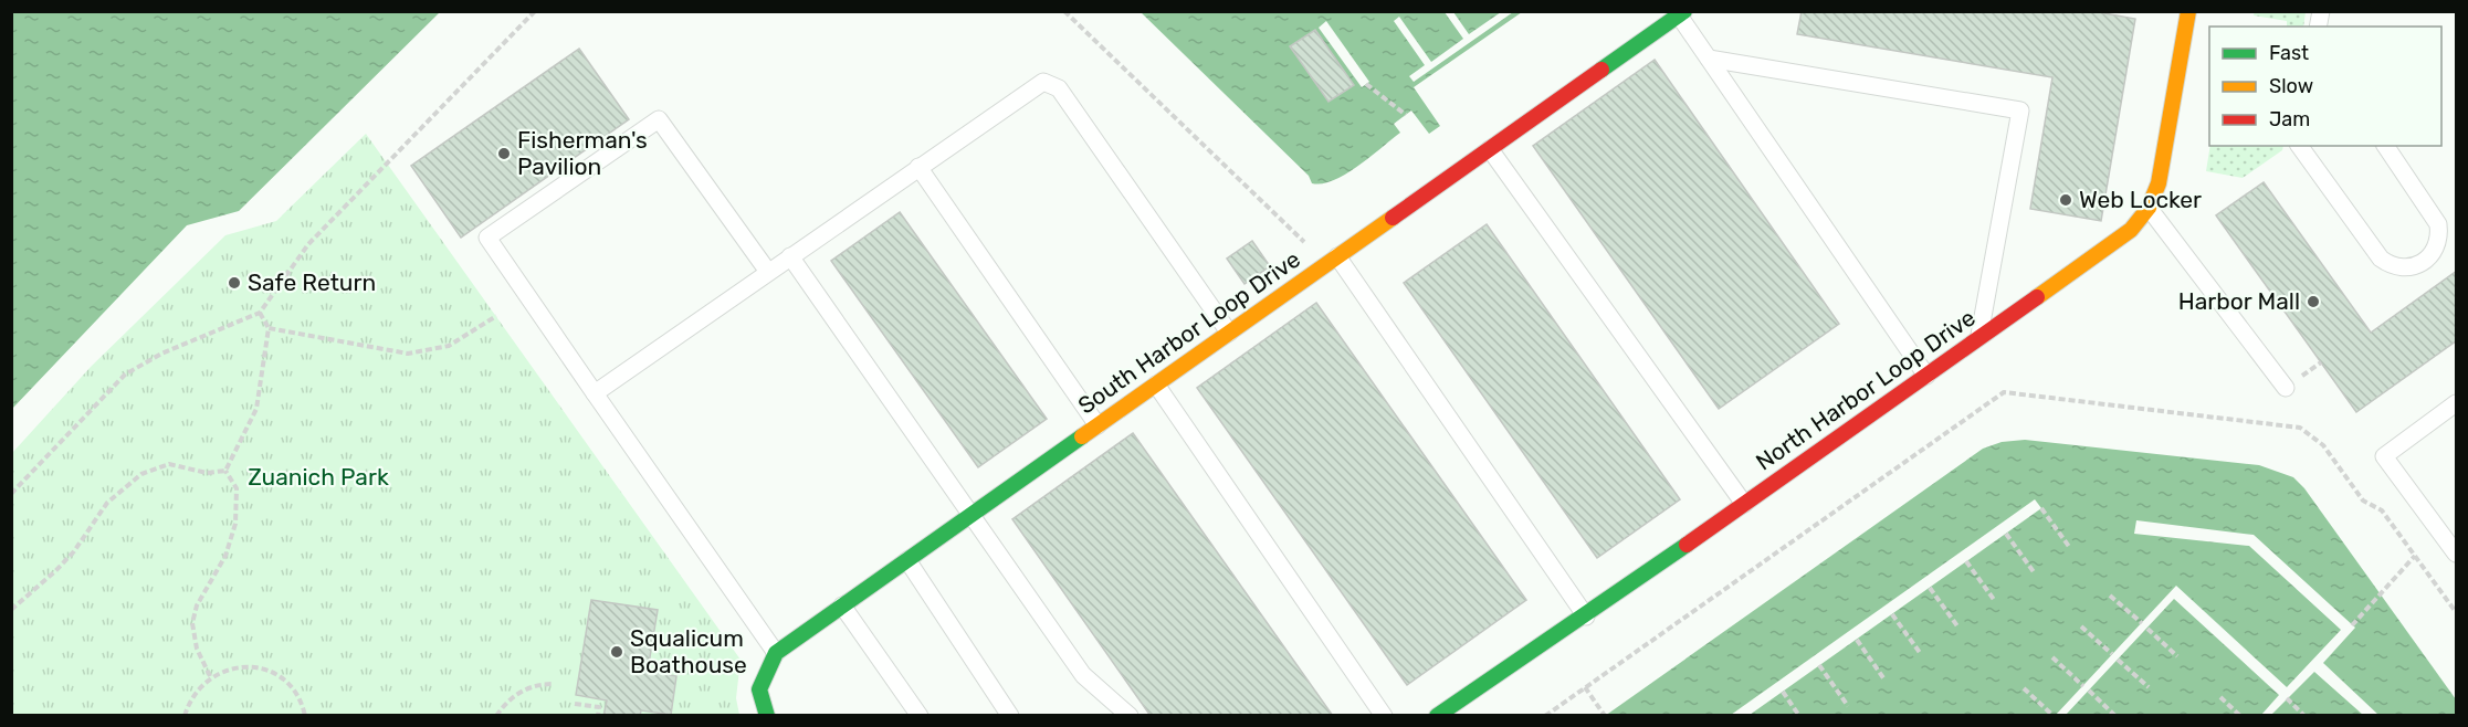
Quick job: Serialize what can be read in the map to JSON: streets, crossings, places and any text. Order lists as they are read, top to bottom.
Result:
{
  "streets": {
    "street": ["South Harbor Loop Drive", "North Harbor Loop Drive"]
  },
  "parks": ["Zuanich Park"],
  "places": [
    "Fisherman's Pavilion",
    "Web Locker",
    "Safe Return",
    "Harbor Mall",
    "Squalicum Boathouse"
  ],
  "legend": ["Fast", "Slow", "Jam"]
}
